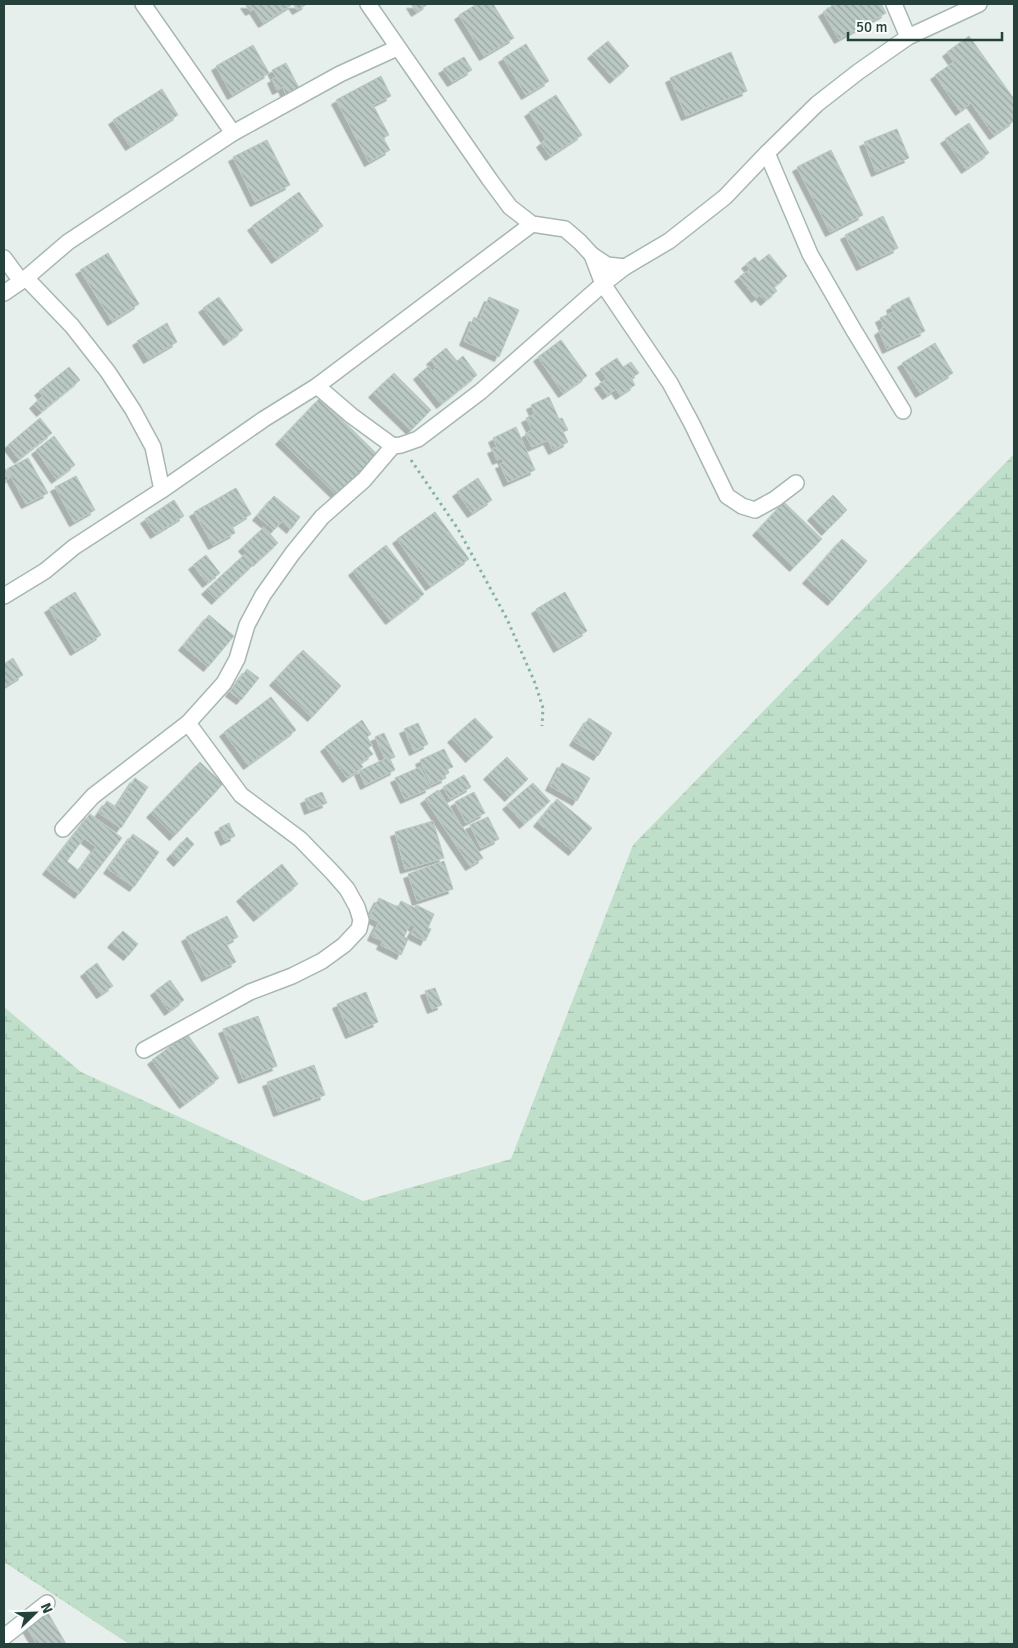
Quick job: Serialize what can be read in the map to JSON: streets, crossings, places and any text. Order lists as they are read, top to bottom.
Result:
{
  "scale_bar": "50 m",
  "north": "top right"
}
